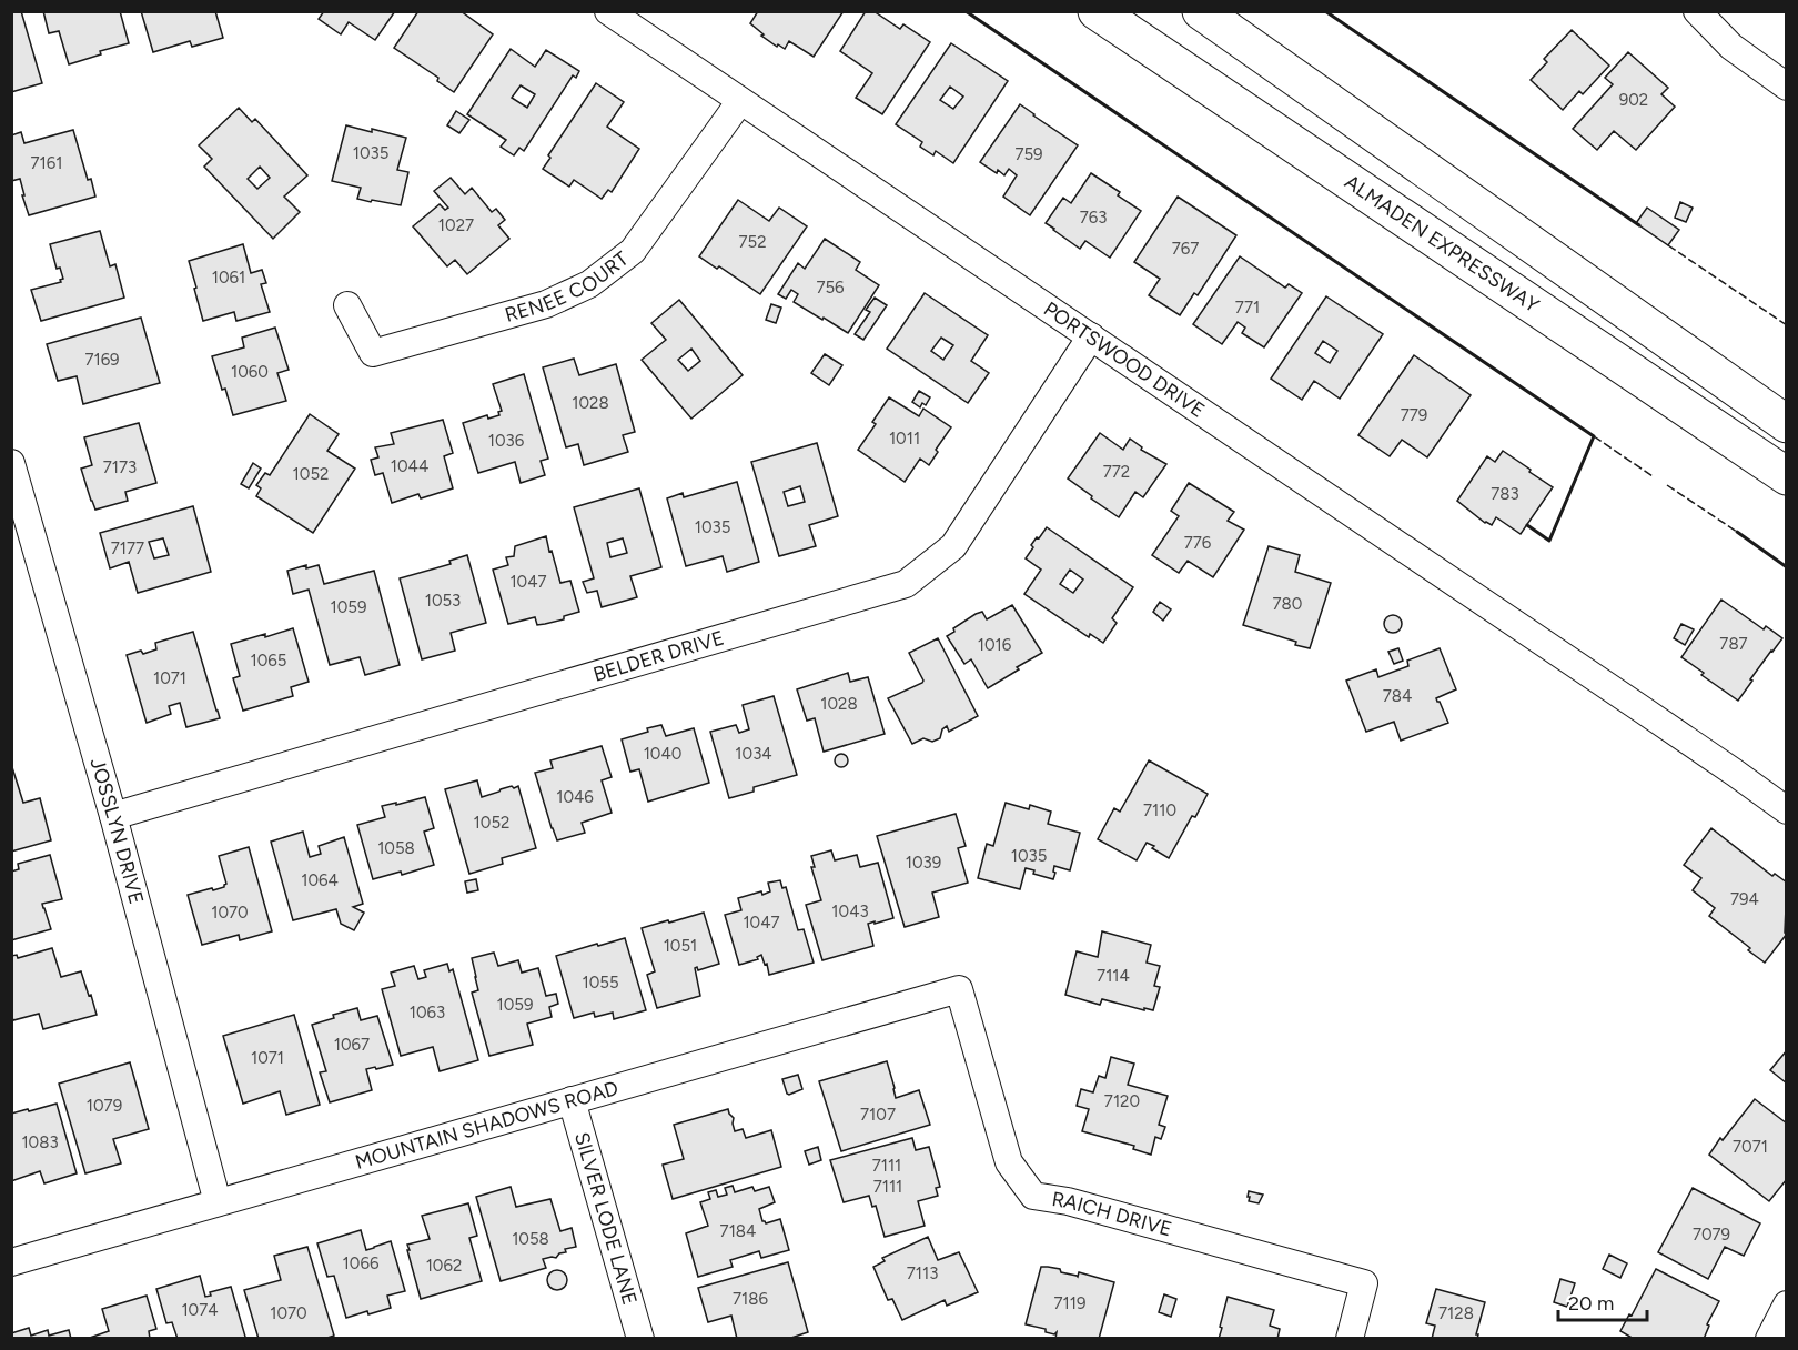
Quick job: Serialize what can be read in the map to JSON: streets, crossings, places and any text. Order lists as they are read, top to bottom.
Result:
{
  "streets": {
    "main road": ["ALMADEN EXPRESSWAY"],
    "street": [
      "RENEE COURT",
      "PORTSWOOD DRIVE",
      "BELDER DRIVE",
      "JOSSLYN DRIVE",
      "MOUNTAIN SHADOWS ROAD",
      "RAICH DRIVE",
      "SILVER LODE LANE"
    ]
  },
  "crossings": [
    ["RENEE COURT", "PORTSWOOD DRIVE"],
    ["PORTSWOOD DRIVE", "BELDER DRIVE"],
    ["BELDER DRIVE", "JOSSLYN DRIVE"],
    ["JOSSLYN DRIVE", "MOUNTAIN SHADOWS ROAD"],
    ["MOUNTAIN SHADOWS ROAD", "RAICH DRIVE"],
    ["MOUNTAIN SHADOWS ROAD", "SILVER LODE LANE"]
  ],
  "house_numbers": [
    "902",
    "1035",
    "759",
    "7161",
    "763",
    "1027",
    "752",
    "767",
    "1061",
    "756",
    "771",
    "7169",
    "1060",
    "1028",
    "779",
    "1011",
    "1036",
    "1044",
    "7173",
    "772",
    "1052",
    "783",
    "1035",
    "776",
    "7177",
    "1047",
    "1053",
    "780",
    "1059",
    "787",
    "1016",
    "1065",
    "1071",
    "784",
    "1028",
    "1040",
    "1034",
    "1046",
    "7110",
    "1052",
    "1058",
    "1035",
    "1039",
    "1064",
    "794",
    "1043",
    "1070",
    "1047",
    "1051",
    "7114",
    "1055",
    "1059",
    "1063",
    "1067",
    "1071",
    "7120",
    "1079",
    "7107",
    "1083",
    "7071",
    "7111",
    "7111",
    "7184",
    "7079",
    "1058",
    "1066",
    "1062",
    "7113",
    "7186",
    "7119",
    "1074",
    "1070",
    "7128"
  ],
  "scale_bar": "20 m"
}
